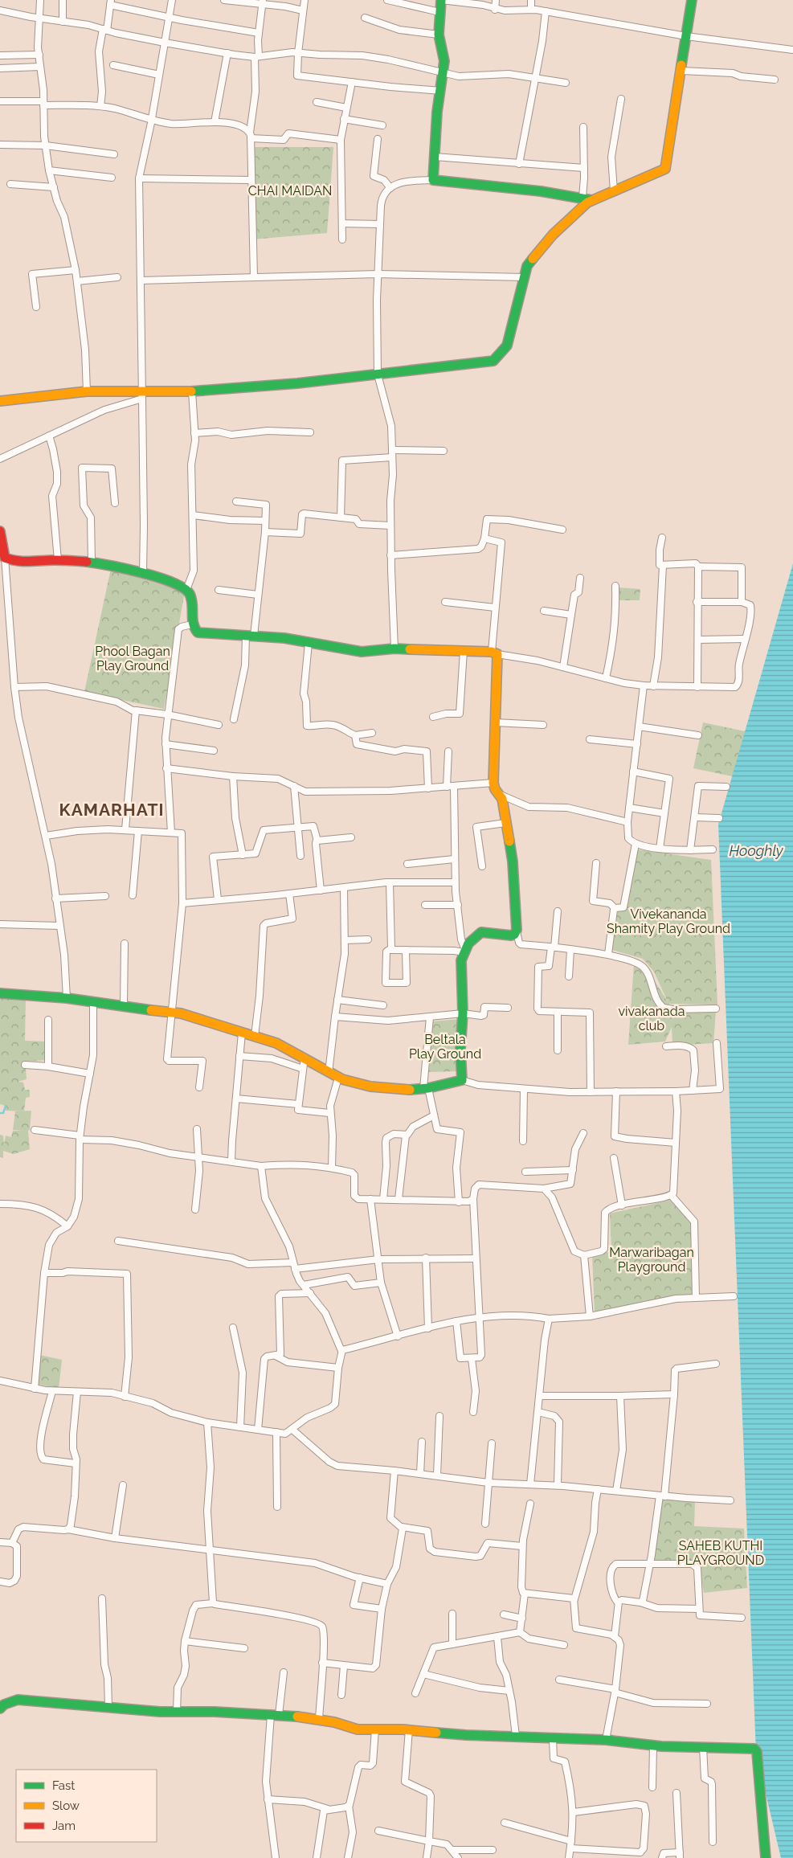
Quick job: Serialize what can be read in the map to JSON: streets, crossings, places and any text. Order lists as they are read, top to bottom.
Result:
{
  "districts": ["KAMARHATI"],
  "water": ["Hooghly"],
  "parks": [
    "CHAI MAIDAN",
    "Phool Bagan Play Ground",
    "Vivekananda Shamity Play Ground",
    "vivakanada club",
    "Beltala Play Ground",
    "Marwaribagan Playground",
    "SAHEB KUTHI PLAYGROUND"
  ],
  "legend": ["Fast", "Slow", "Jam"]
}
